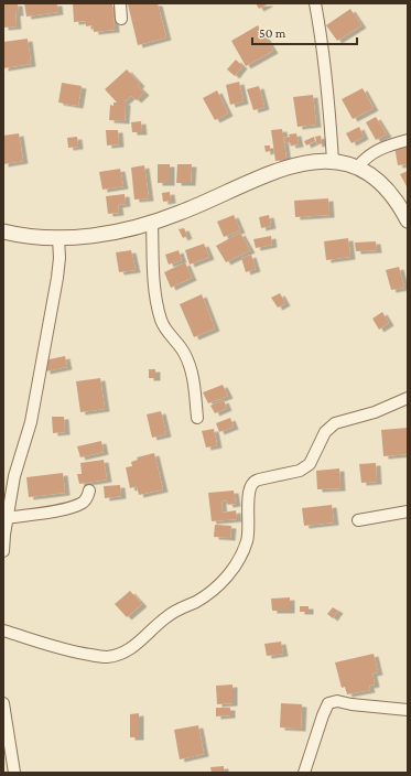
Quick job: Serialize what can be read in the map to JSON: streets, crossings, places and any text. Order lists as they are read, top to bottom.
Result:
{
  "scale_bar": "50 m"
}
